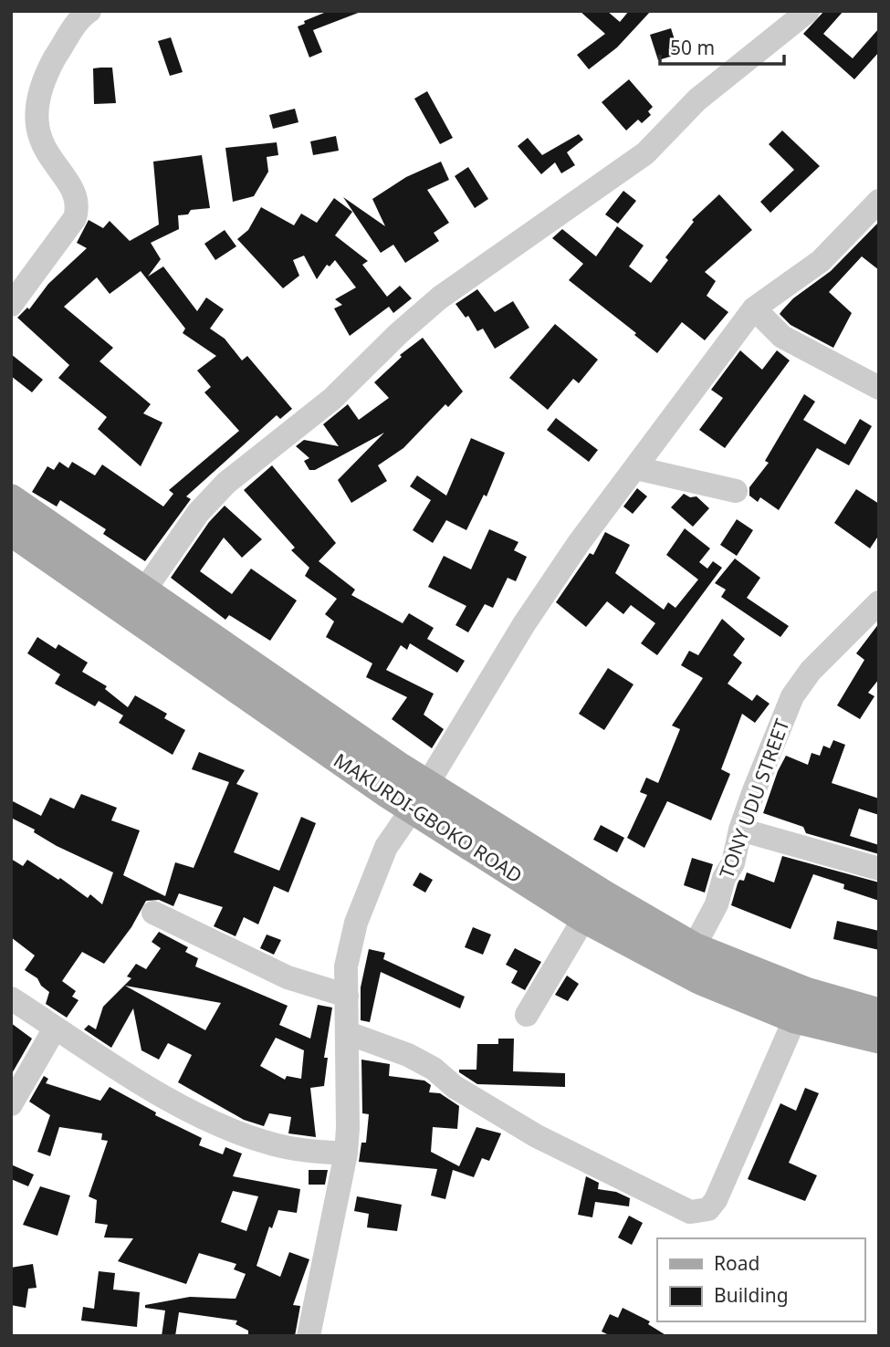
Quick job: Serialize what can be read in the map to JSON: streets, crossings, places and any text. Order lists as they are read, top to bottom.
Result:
{
  "streets": {
    "main road": ["MAKURDI-GBOKO ROAD"],
    "street": ["TONY UDU STREET"]
  },
  "legend": ["Road", "Building"],
  "scale_bar": "50 m"
}
